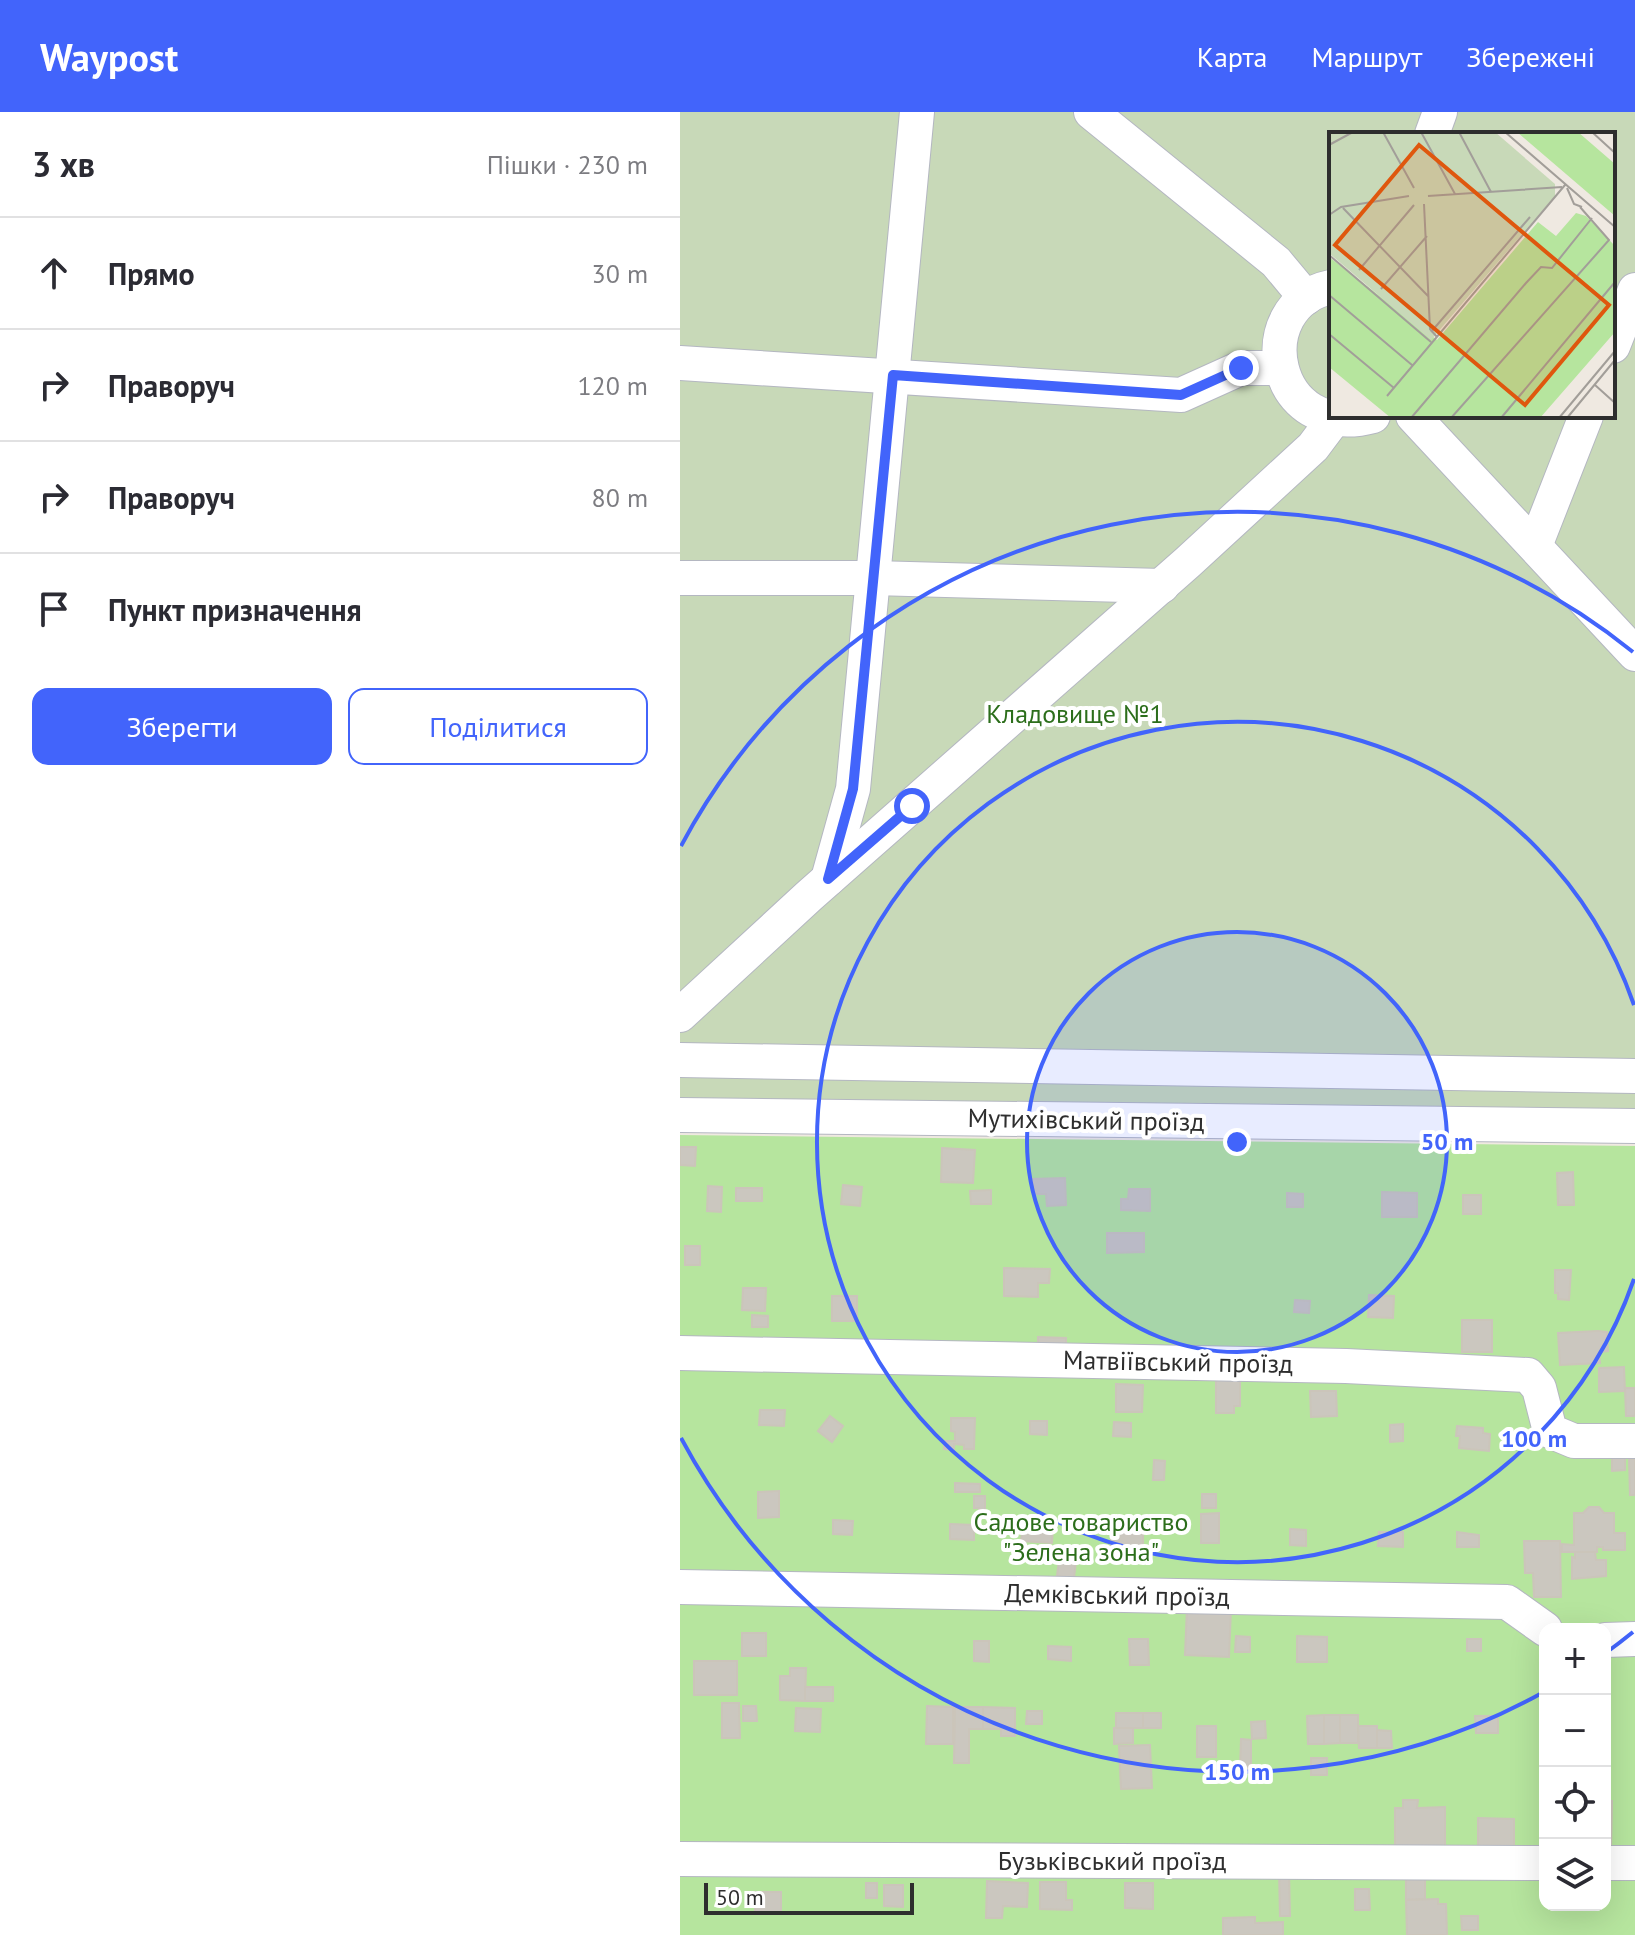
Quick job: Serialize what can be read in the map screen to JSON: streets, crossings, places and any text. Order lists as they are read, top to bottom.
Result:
{
  "streets": {
    "lane": [
      "Мутихівський проїзд",
      "Матвіївський проїзд",
      "Демківський проїзд",
      "Бузьківський проїзд"
    ]
  },
  "parks": ["Кладовище №1", "Садове товариство \"Зелена зона\""],
  "scale_bar": "50 m",
  "page": {
    "header": "Waypost",
    "nav": ["Карта", "Маршрут", "Збережені"],
    "heading": ["3 хв", "Пішки · 230 m"],
    "list": [
      ["Прямо", "30 m"],
      ["Праворуч", "120 m"],
      ["Праворуч", "80 m"],
      "Пункт призначення"
    ],
    "buttons": ["Зберегти", "Поділитися"],
    "map_buttons": ["+", "−"],
    "scale": "50 m"
  },
  "rings": ["50 m", "100 m", "150 m"]
}
